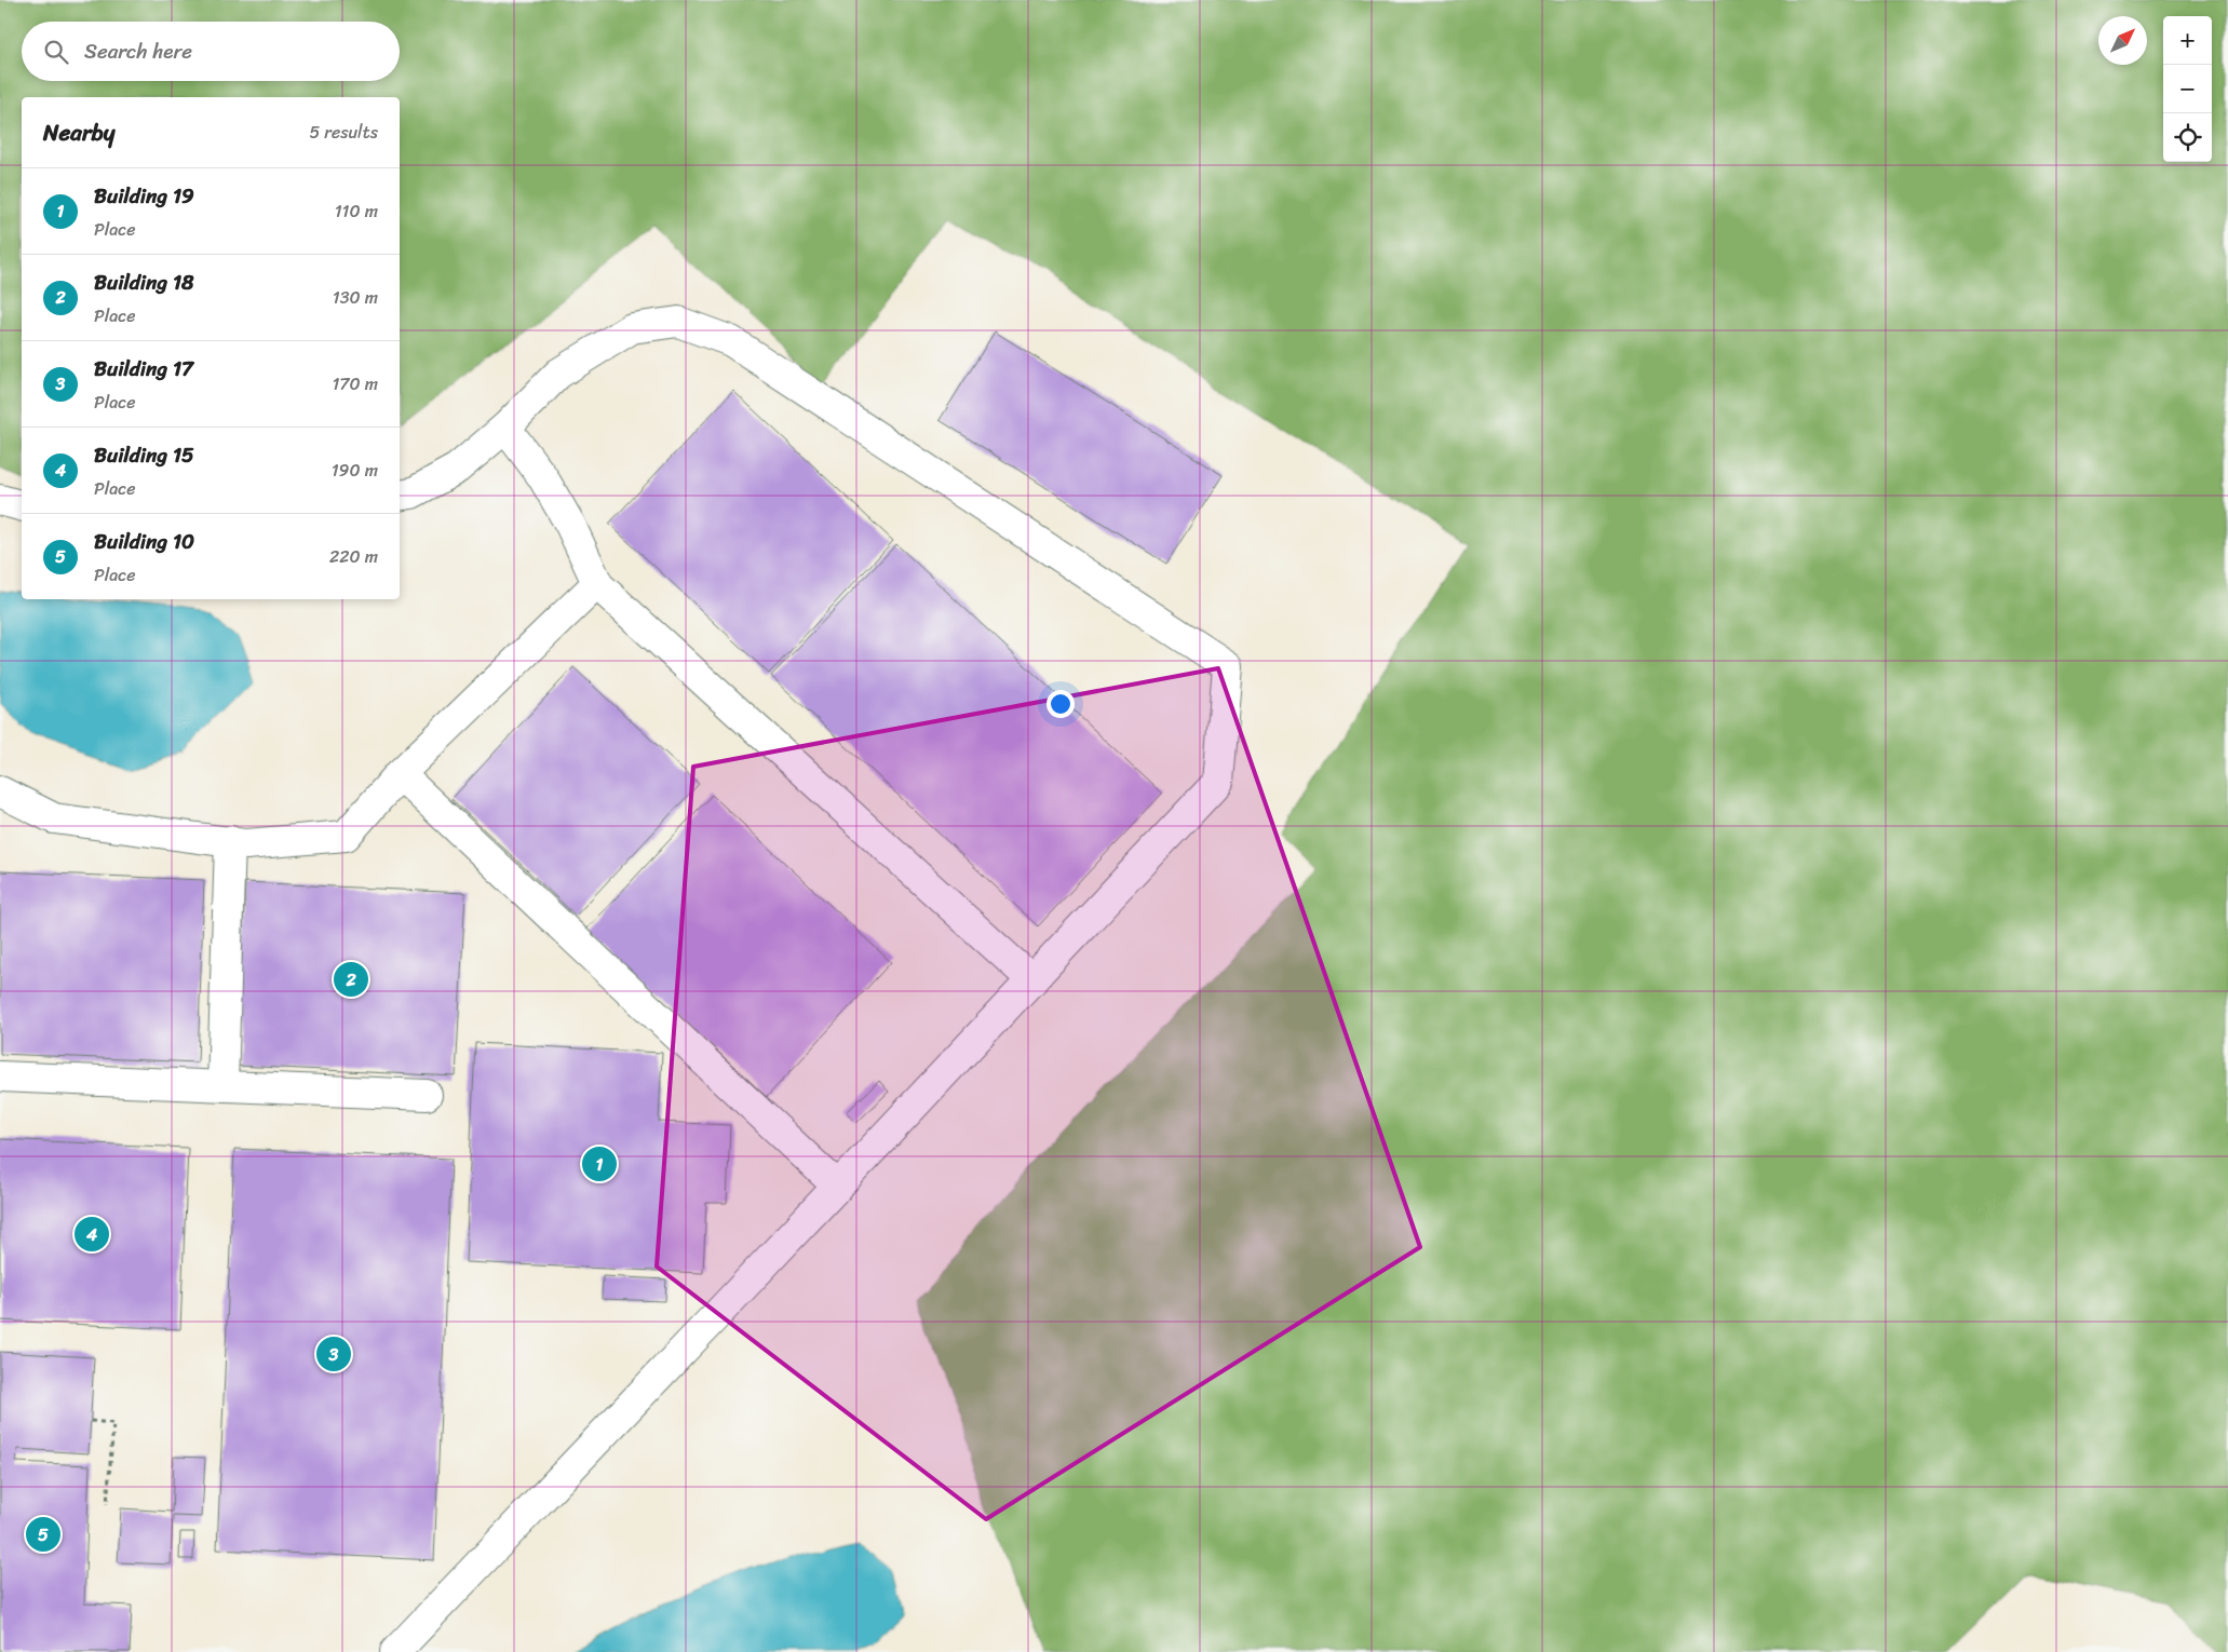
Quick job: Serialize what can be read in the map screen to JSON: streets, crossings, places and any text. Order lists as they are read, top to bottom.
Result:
{
  "north": "top right",
  "page": {
    "map_buttons": ["+", "−"],
    "search": "Search here",
    "heading": ["Nearby", "5 results"],
    "list": [
      {
        "mark": "1",
        "name": "Building 19",
        "note": "Place",
        "value": "110 m"
      },
      {
        "mark": "2",
        "name": "Building 18",
        "note": "Place",
        "value": "130 m"
      },
      {
        "mark": "3",
        "name": "Building 17",
        "note": "Place",
        "value": "170 m"
      },
      {
        "mark": "4",
        "name": "Building 15",
        "note": "Place",
        "value": "190 m"
      },
      {
        "mark": "5",
        "name": "Building 10",
        "note": "Place",
        "value": "220 m"
      }
    ],
    "pins": [
      "2",
      "1",
      "4",
      "3",
      "5"
    ]
  }
}
